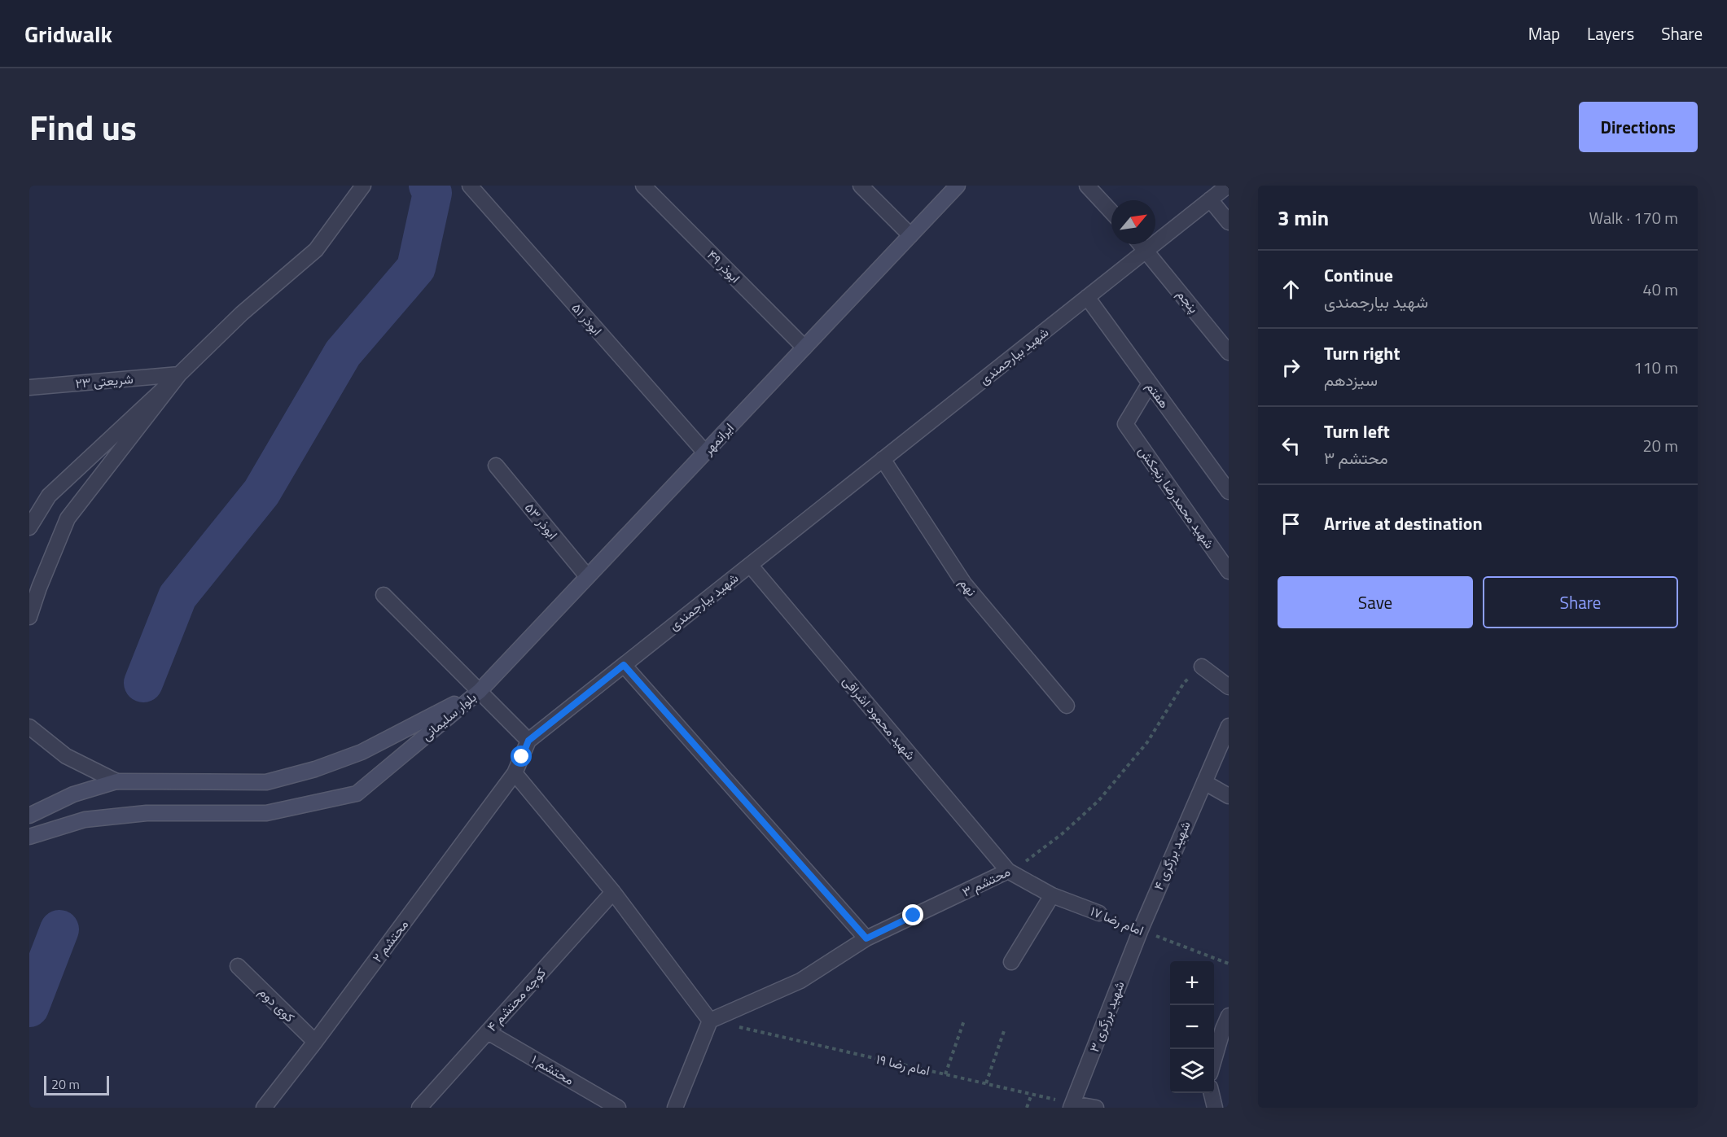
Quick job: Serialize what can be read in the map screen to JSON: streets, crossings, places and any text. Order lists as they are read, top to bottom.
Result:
{
  "streets": {
    "main road": ["ایرانمهر", "بلوار سلیمانی"],
    "street": [
      "ابوذر ۴۹",
      "پنجم",
      "ابوذر ۵۱",
      "شهید بیارجمندی",
      "شریعتی ۲۳",
      "هفتم",
      "شهید محمدرضا رنجکش",
      "۵۳ ابوذر",
      "نهم",
      "شهید محمود اشراقی",
      "۴ شهید برزگری",
      "محتشم ۳",
      "امام رضا ۱۷",
      "۲ محتشم",
      "کوچه محتشم ۴",
      "کوی دوم",
      "۳ شهید برزگری",
      "محتشم ۱"
    ],
    "path": ["امام رضا ۱۹"]
  },
  "crossings": [
    ["ابوذر ۴۹", "ایرانمهر"],
    ["پنجم", "شهید بیارجمندی"],
    ["ابوذر ۵۱", "ایرانمهر"],
    ["شهید بیارجمندی", "هفتم"],
    ["شهید بیارجمندی", "نهم"],
    ["شهید بیارجمندی", "شهید محمود اشراقی"],
    ["شهید بیارجمندی", "۲ محتشم"],
    ["هفتم", "شهید محمدرضا رنجکش"],
    ["ایرانمهر", "۵۳ ابوذر"],
    ["ایرانمهر", "بلوار سلیمانی"],
    ["شهید محمود اشراقی", "محتشم ۳"],
    ["شهید محمود اشراقی", "امام رضا ۱۷"],
    ["۴ شهید برزگری", "امام رضا ۱۷"],
    ["۴ شهید برزگری", "۳ شهید برزگری"],
    ["محتشم ۳", "امام رضا ۱۷"],
    ["محتشم ۳", "امام رضا ۱۹"],
    ["امام رضا ۱۷", "۳ شهید برزگری"],
    ["۲ محتشم", "کوی دوم"],
    ["کوچه محتشم ۴", "محتشم ۱"],
    ["۳ شهید برزگری", "امام رضا ۱۹"]
  ],
  "scale_bar": "20 m",
  "north": "top right",
  "page": {
    "header": "Gridwalk",
    "nav": ["Map", "Layers", "Share"],
    "title": "Find us",
    "buttons": [
      "Directions",
      ["Save", "Share"]
    ],
    "heading": ["3 min", "Walk · 170 m"],
    "list": [
      ["Continue", "شهید بیارجمندی", "40 m"],
      ["Turn right", "سیزدهم", "110 m"],
      ["Turn left", "محتشم ۳", "20 m"],
      "Arrive at destination"
    ],
    "map_buttons": ["+", "−"],
    "scale": "20 m"
  }
}
